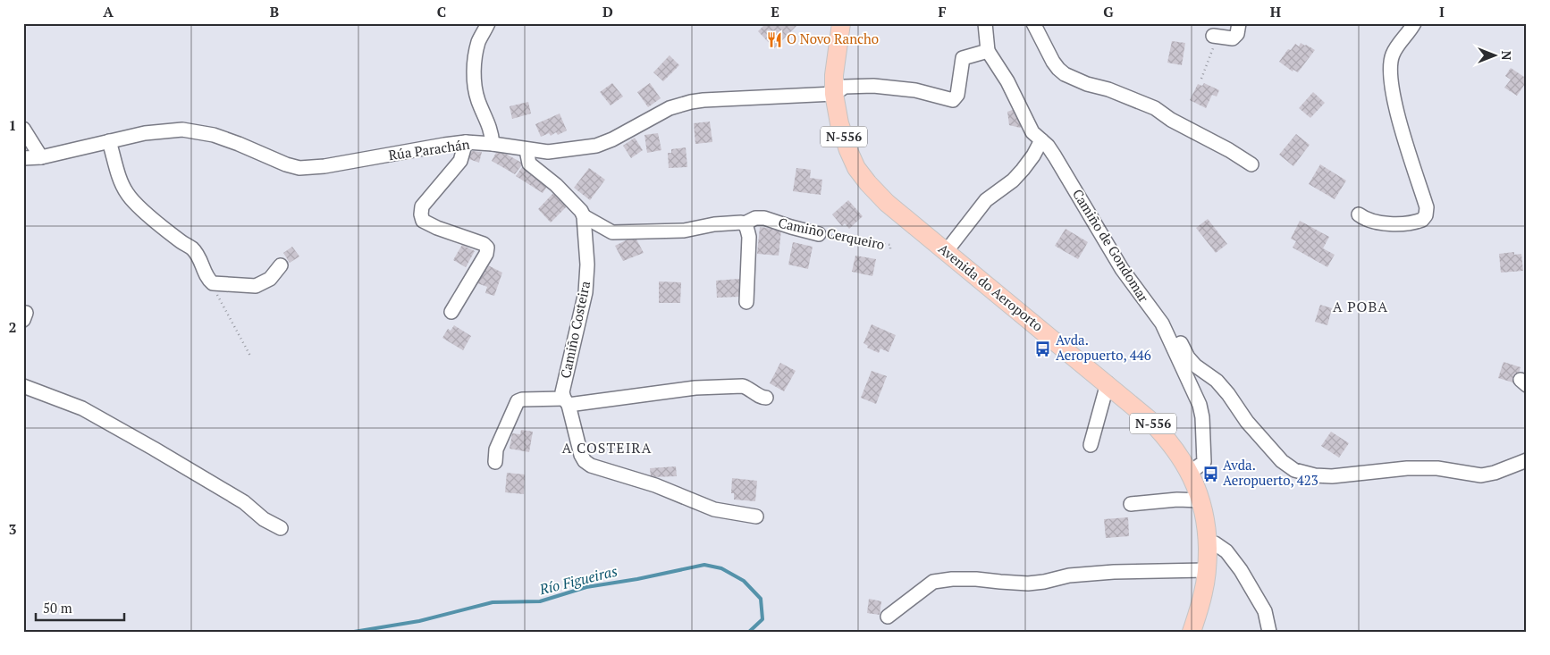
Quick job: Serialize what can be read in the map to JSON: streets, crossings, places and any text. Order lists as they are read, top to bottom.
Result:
{
  "streets": {
    "main road": ["N-556", "Avenida do Aeroporto"],
    "street": [
      "Rúa Parachán",
      "Camiño Cerqueiro",
      "Camiño de Gondomar",
      "Camiño Costeira"
    ]
  },
  "crossings": [
    ["Rúa Parachán", "Avenida do Aeroporto"],
    ["Camiño Cerqueiro", "Camiño Costeira"],
    ["Camiño de Gondomar", "Avenida do Aeroporto"]
  ],
  "districts": ["A POBA", "A COSTEIRA"],
  "water": ["Río Figueiras"],
  "places": {
    "restaurant": ["O Novo Rancho"],
    "bus stop": ["Avda. Aeropuerto, 446", "Avda. Aeropuerto, 423"]
  },
  "scale_bar": "50 m",
  "north": "right",
  "grid": {
    "columns": [
      "A",
      "B",
      "C",
      "D",
      "E",
      "F",
      "G",
      "H",
      "I"
    ],
    "rows": ["1", "2", "3"]
  }
}
